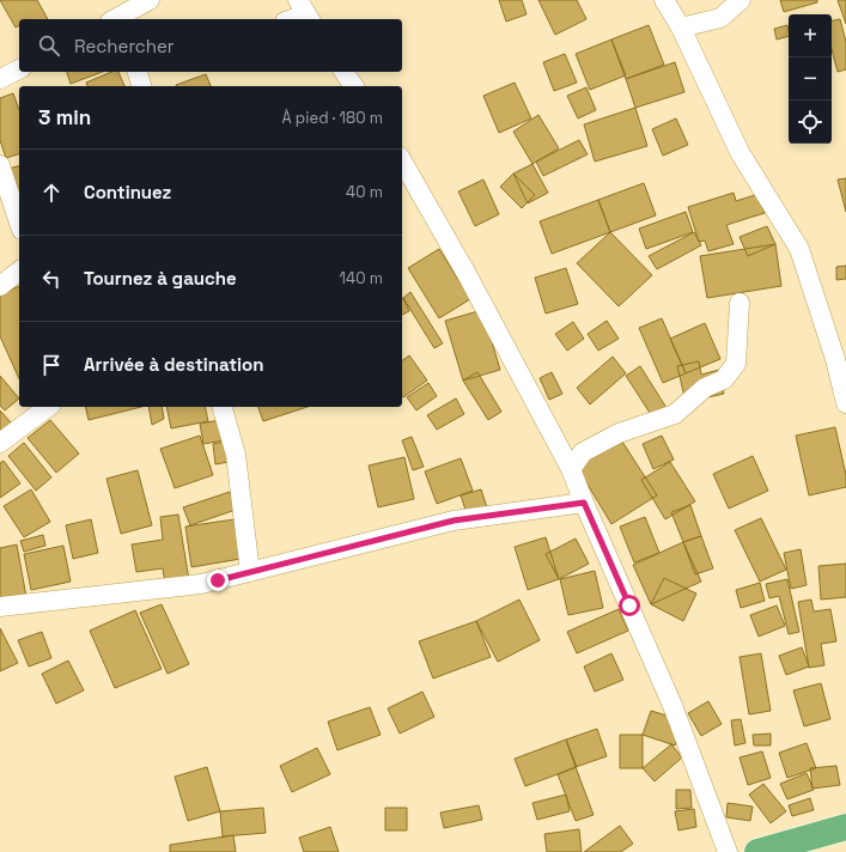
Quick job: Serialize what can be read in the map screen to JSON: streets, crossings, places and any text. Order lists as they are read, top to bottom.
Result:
{
  "page": {
    "map_buttons": ["+", "−"],
    "search": "Rechercher",
    "heading": ["3 min", "À pied · 180 m"],
    "list": [
      ["Continuez", "40 m"],
      ["Tournez à gauche", "140 m"],
      "Arrivée à destination"
    ]
  }
}
